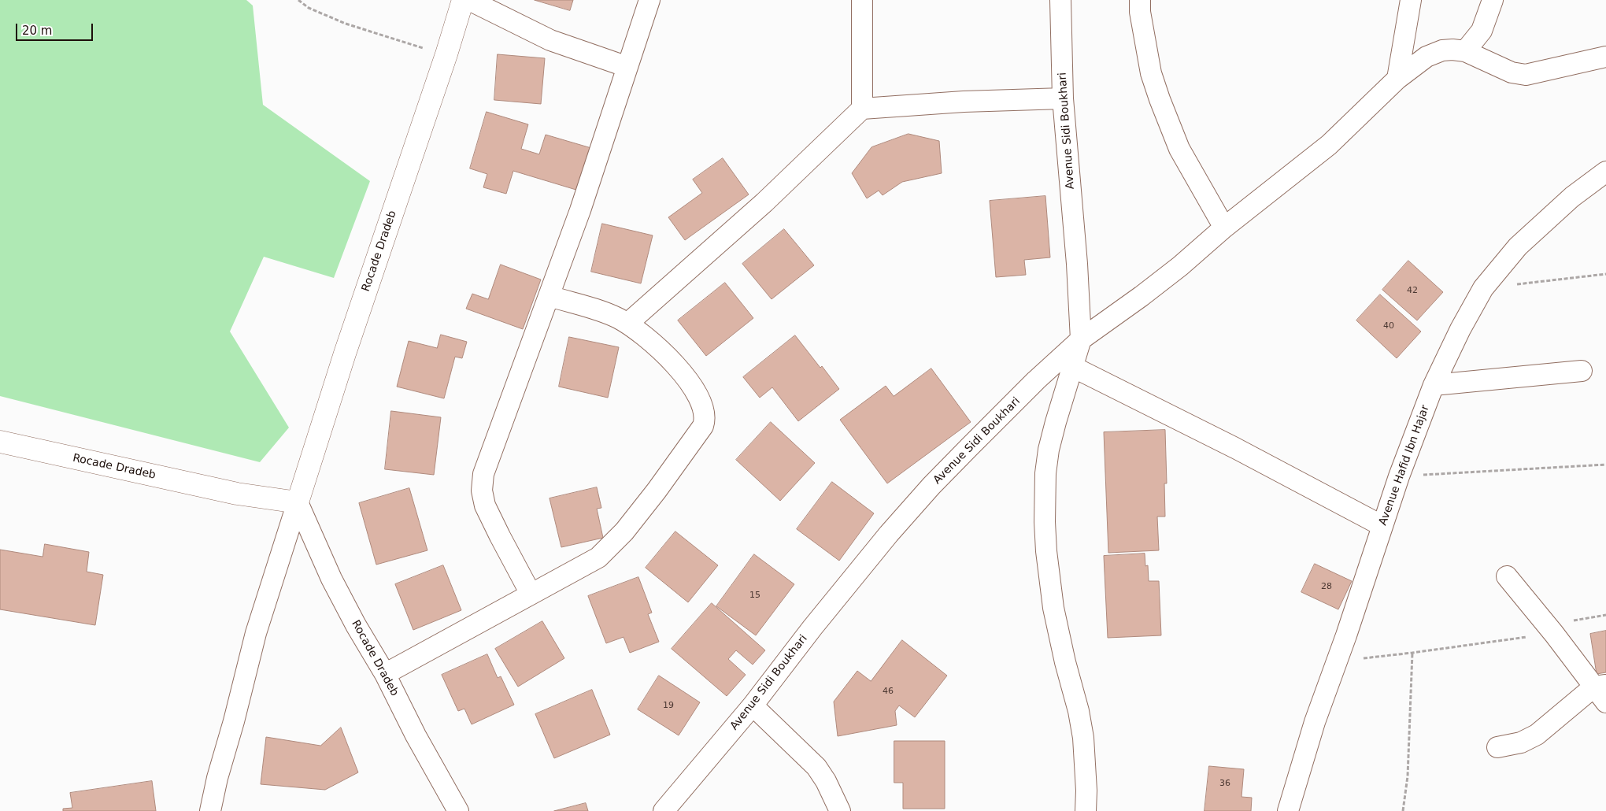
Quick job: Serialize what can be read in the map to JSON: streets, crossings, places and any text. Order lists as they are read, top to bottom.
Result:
{
  "streets": {
    "street": ["Avenue Sidi Boukhari", "Rocade Dradeb", "Avenue Hafid Ibn Hajar"]
  },
  "house_numbers": [
    "42",
    "40",
    "28",
    "15",
    "46",
    "19",
    "36"
  ],
  "scale_bar": "20 m"
}
